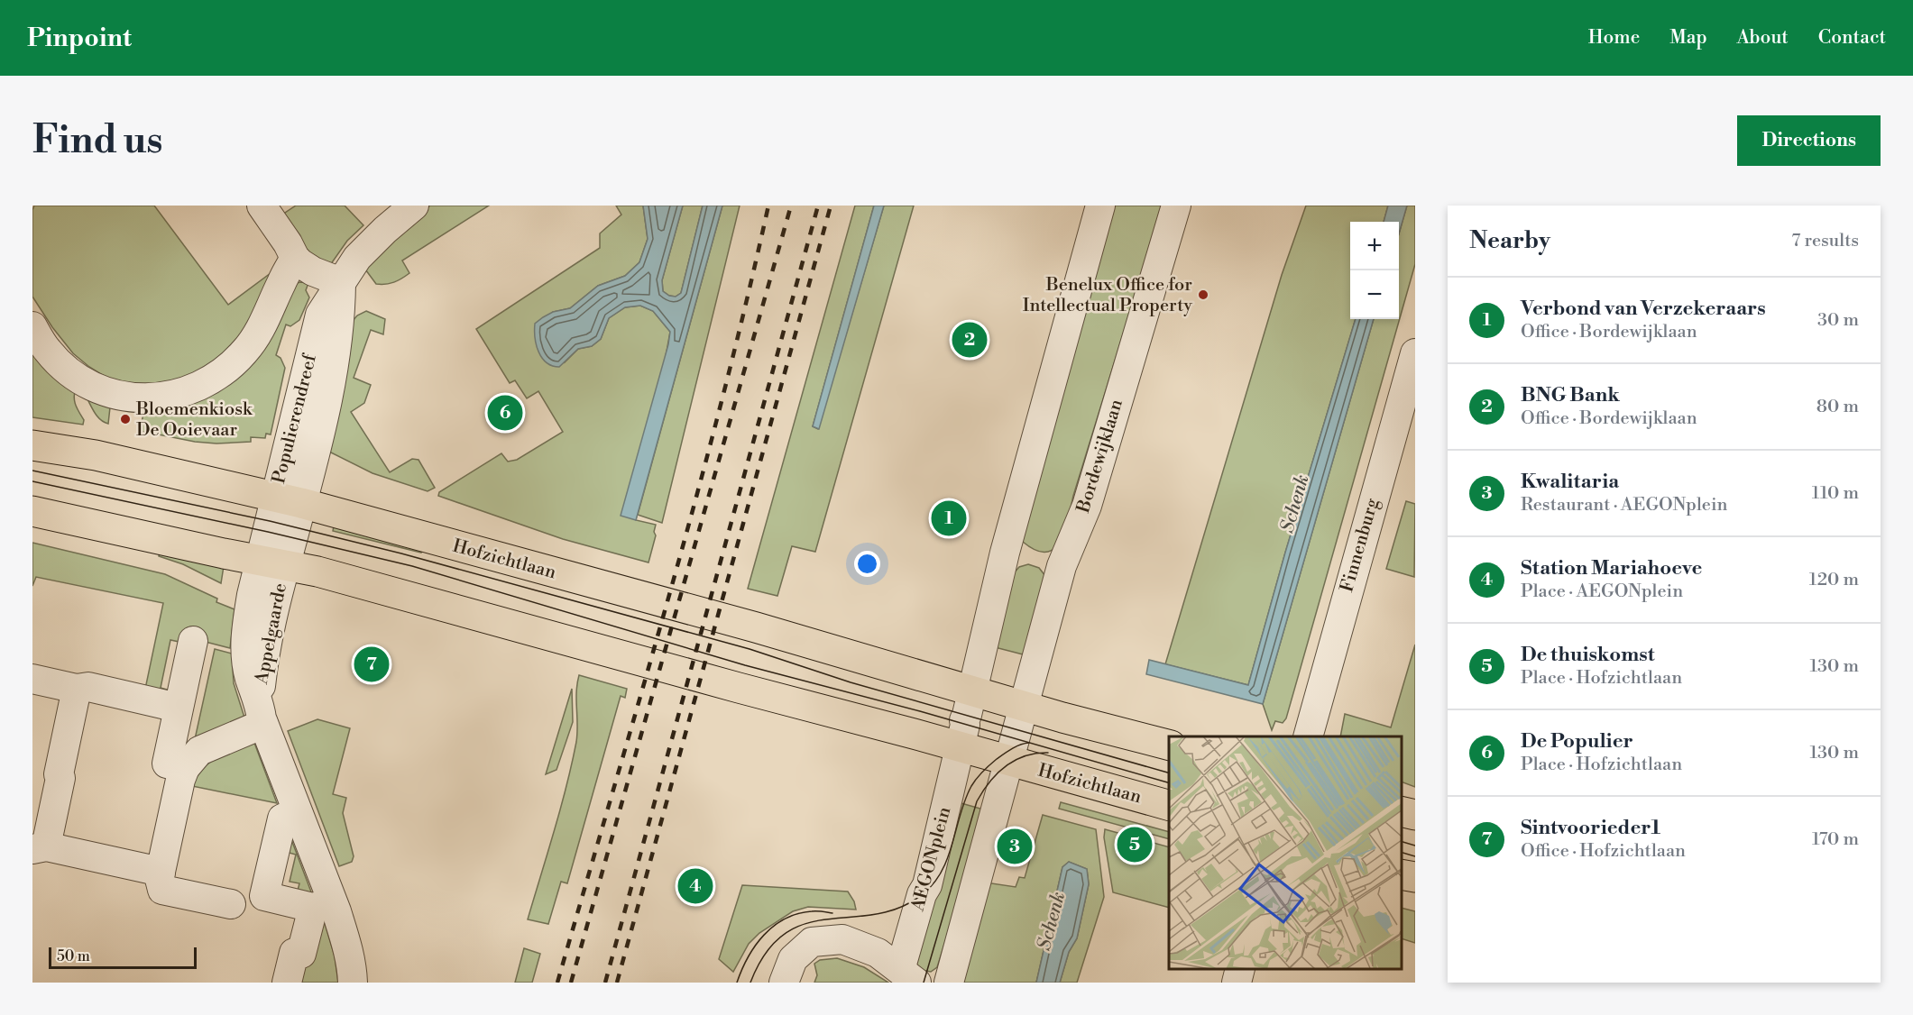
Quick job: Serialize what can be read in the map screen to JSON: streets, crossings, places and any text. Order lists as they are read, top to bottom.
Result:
{
  "streets": {
    "main road": ["Hofzichtlaan"],
    "street": [
      "Populierendreef",
      "Bordewijklaan",
      "Finnenburg",
      "Appelgaarde",
      "AEGONplein"
    ]
  },
  "crossings": [
    ["Populierendreef", "Hofzichtlaan"],
    ["Populierendreef", "Appelgaarde"],
    ["Bordewijklaan", "Hofzichtlaan"],
    ["Hofzichtlaan", "Appelgaarde"],
    ["Hofzichtlaan", "AEGONplein"]
  ],
  "water": ["Schenk"],
  "places": ["Benelux Office for Intellectual Property", "Bloemenkiosk De Ooievaar"],
  "scale_bar": "50 m",
  "page": {
    "header": "Pinpoint",
    "nav": [
      "Home",
      "Map",
      "About",
      "Contact"
    ],
    "buttons": "Directions",
    "title": "Find us",
    "heading": ["Nearby", "7 results"],
    "map_buttons": ["+", "−"],
    "list": [
      {
        "mark": "1",
        "name": "Verbond van Verzekeraars",
        "note": "Office · Bordewijklaan",
        "value": "30 m"
      },
      {
        "mark": "2",
        "name": "BNG Bank",
        "note": "Office · Bordewijklaan",
        "value": "80 m"
      },
      {
        "mark": "3",
        "name": "Kwalitaria",
        "note": "Restaurant · AEGONplein",
        "value": "110 m"
      },
      {
        "mark": "4",
        "name": "Station Mariahoeve",
        "note": "Place · AEGONplein",
        "value": "120 m"
      },
      {
        "mark": "5",
        "name": "De thuiskomst",
        "note": "Place · Hofzichtlaan",
        "value": "130 m"
      },
      {
        "mark": "6",
        "name": "De Populier",
        "note": "Place · Hofzichtlaan",
        "value": "130 m"
      },
      {
        "mark": "7",
        "name": "Sintvoorieder1",
        "note": "Office · Hofzichtlaan",
        "value": "170 m"
      }
    ],
    "pins": [
      "2",
      "6",
      "1",
      "7",
      "5",
      "3",
      "4"
    ],
    "scale": "50 m"
  }
}
